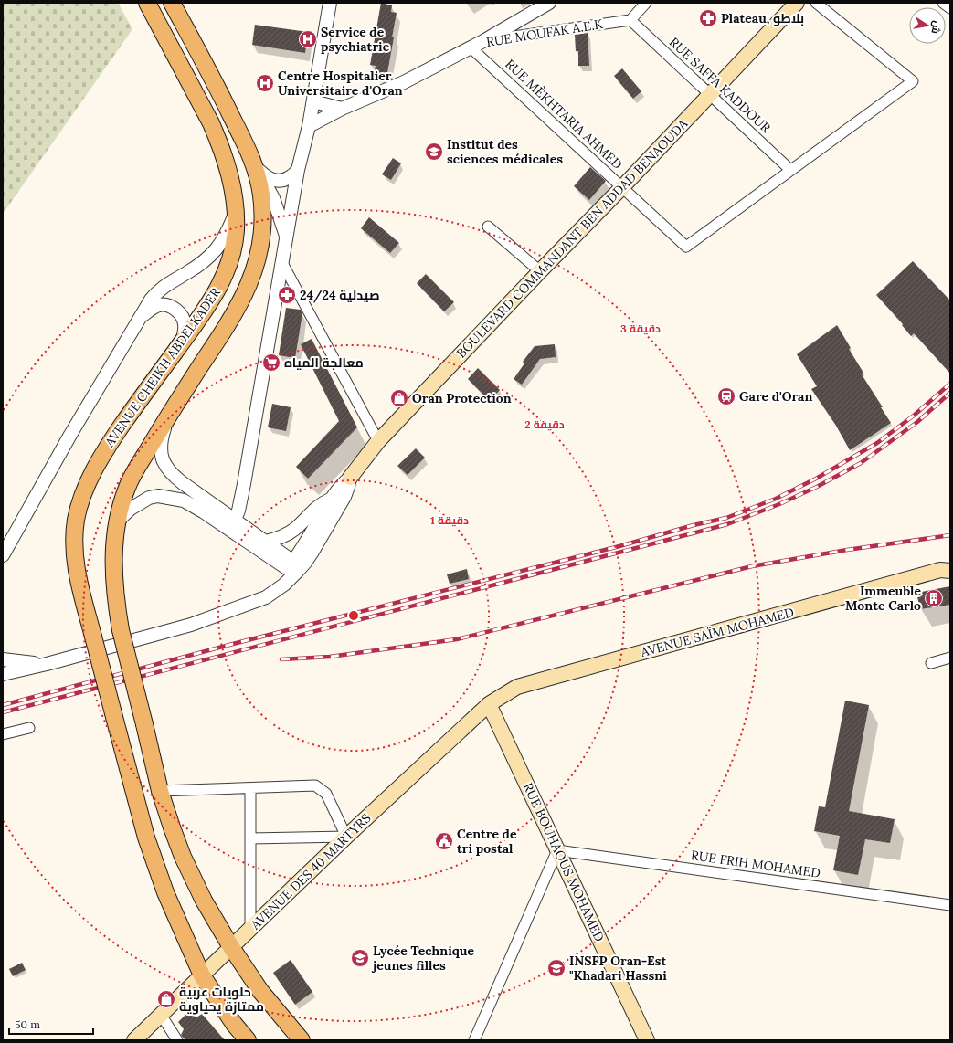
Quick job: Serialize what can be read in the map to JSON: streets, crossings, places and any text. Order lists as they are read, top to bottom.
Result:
{
  "streets": {
    "main road": [
      "BOULEVARD COMMANDANT BEN ADDAD BENAOUDA",
      "AVENUE CHEIKH ABDELKADER",
      "AVENUE SAÏM MOHAMED",
      "RUE BOUHAOUS MOHAMED",
      "AVENUE DES 40 MARTYRS"
    ],
    "street": [
      "RUE MOUFAK A.E.K",
      "RUE SAFFA KADDOUR",
      "RUE MÈKHTARIA AHMED",
      "RUE FRIH MOHAMED"
    ]
  },
  "crossings": [
    ["RUE MOUFAK A.E.K", "RUE SAFFA KADDOUR"],
    ["RUE MOUFAK A.E.K", "RUE MÈKHTARIA AHMED"],
    ["RUE SAFFA KADDOUR", "RUE MÈKHTARIA AHMED"],
    ["RUE SAFFA KADDOUR", "BOULEVARD COMMANDANT BEN ADDAD BENAOUDA"],
    ["RUE MÈKHTARIA AHMED", "BOULEVARD COMMANDANT BEN ADDAD BENAOUDA"],
    ["AVENUE CHEIKH ABDELKADER", "AVENUE DES 40 MARTYRS"],
    ["AVENUE SAÏM MOHAMED", "RUE BOUHAOUS MOHAMED"],
    ["AVENUE SAÏM MOHAMED", "AVENUE DES 40 MARTYRS"],
    ["RUE BOUHAOUS MOHAMED", "RUE FRIH MOHAMED"],
    ["RUE BOUHAOUS MOHAMED", "AVENUE DES 40 MARTYRS"]
  ],
  "places": {
    "pharmacy": ["Plateau, بلاطو", "صيدلية 24/24"],
    "hospital": ["Service de psychiatrie", "Centre Hospitalier Universitaire d'Oran"],
    "school or university": ["Institut des sciences médicales", "Lycée Technique jeunes filles", "INSFP Oran-Est \"Khadari Hassni"],
    "supermarket": ["معالجة المياه"],
    "station": ["Gare d'Oran"],
    "shop": ["Oran Protection", "حلويات عربية ممتازة يحياوية"],
    "building": ["Immeuble Monte Carlo"],
    "public building": ["Centre de tri postal"]
  },
  "scale_bar": "50 m",
  "north": "right",
  "rings": ["3 دقيقة", "2 دقيقة", "1 دقيقة"]
}
